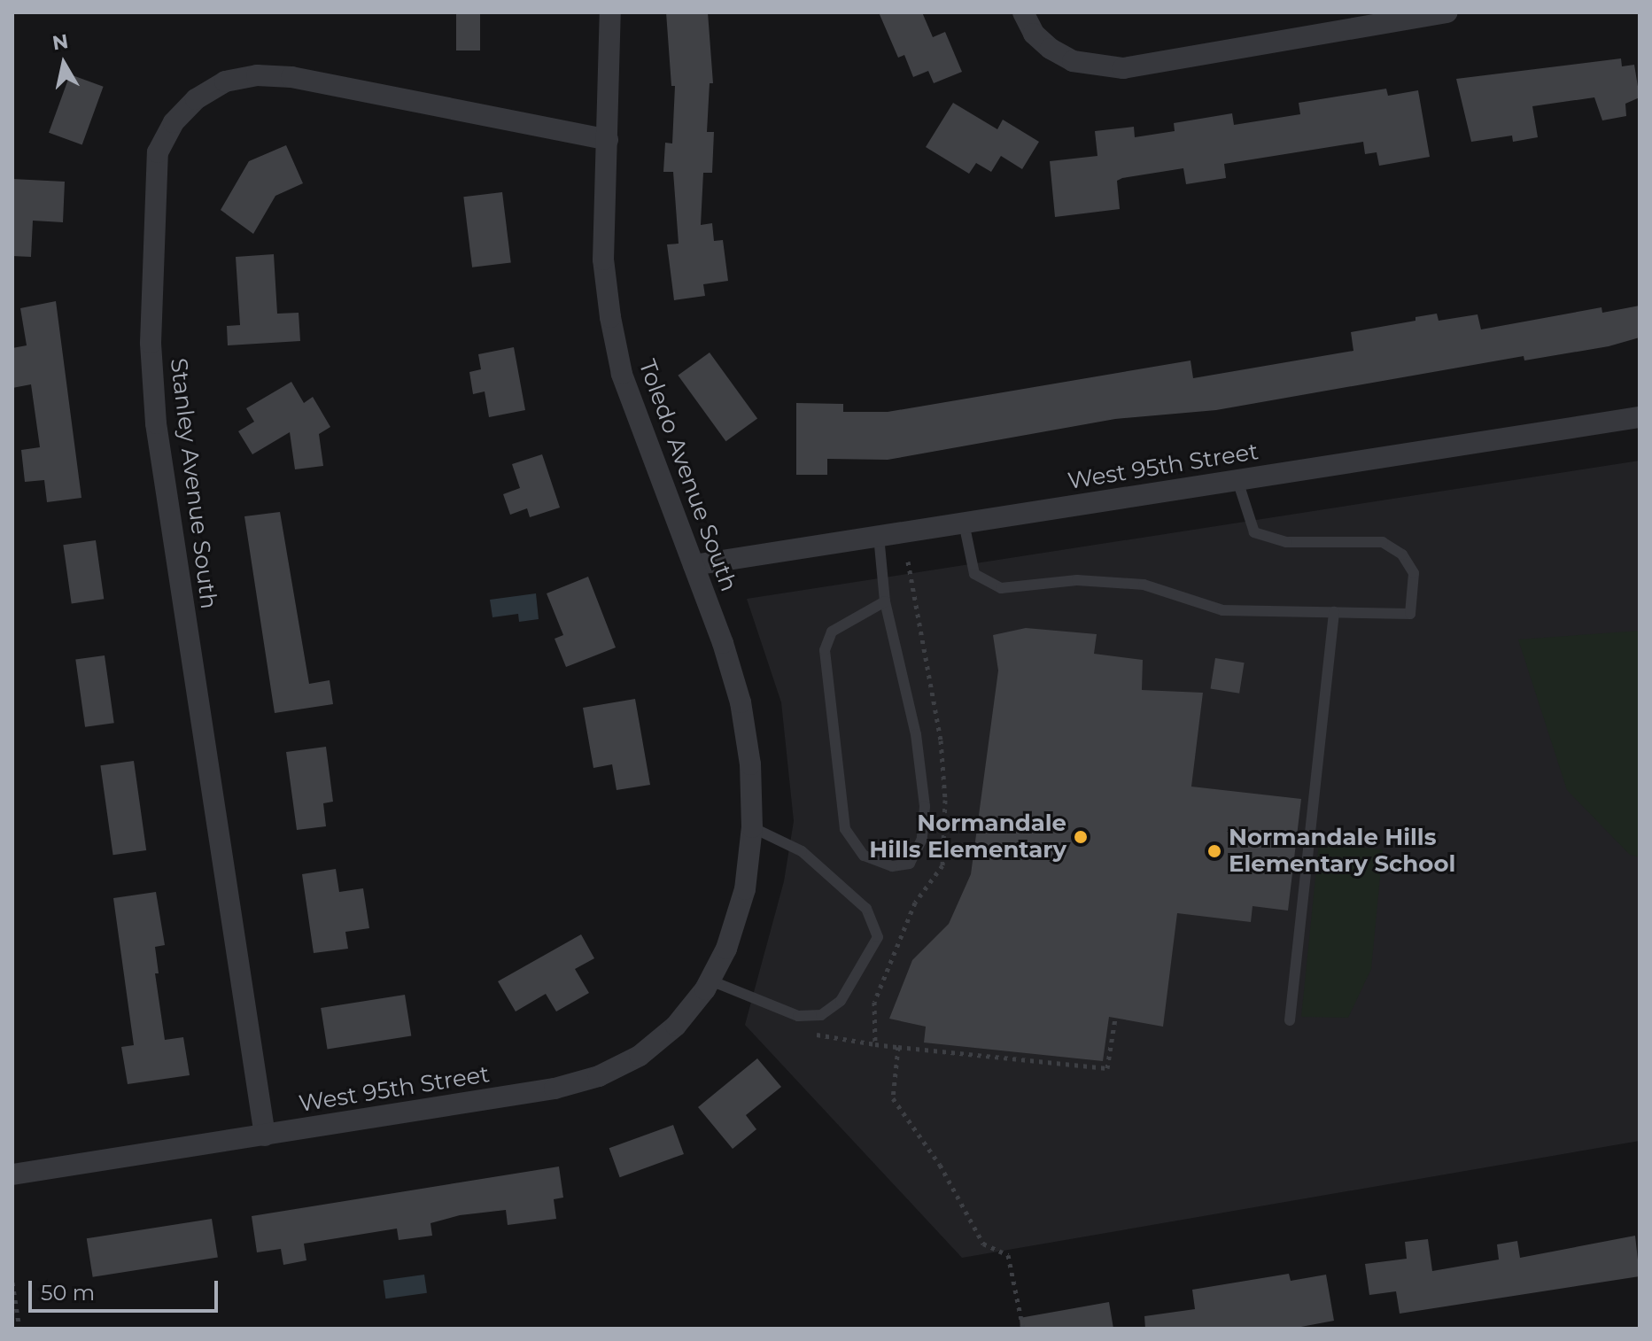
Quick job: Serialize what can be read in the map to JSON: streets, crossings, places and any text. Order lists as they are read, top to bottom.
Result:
{
  "streets": {
    "street": ["West 95th Street", "Toledo Avenue South", "Stanley Avenue South"]
  },
  "crossings": [
    ["West 95th Street", "Toledo Avenue South"],
    ["West 95th Street", "Stanley Avenue South"],
    ["Toledo Avenue South", "Stanley Avenue South"]
  ],
  "places": ["Normandale Hills Elementary", "Normandale Hills Elementary School"],
  "scale_bar": "50 m",
  "north": "top"
}
